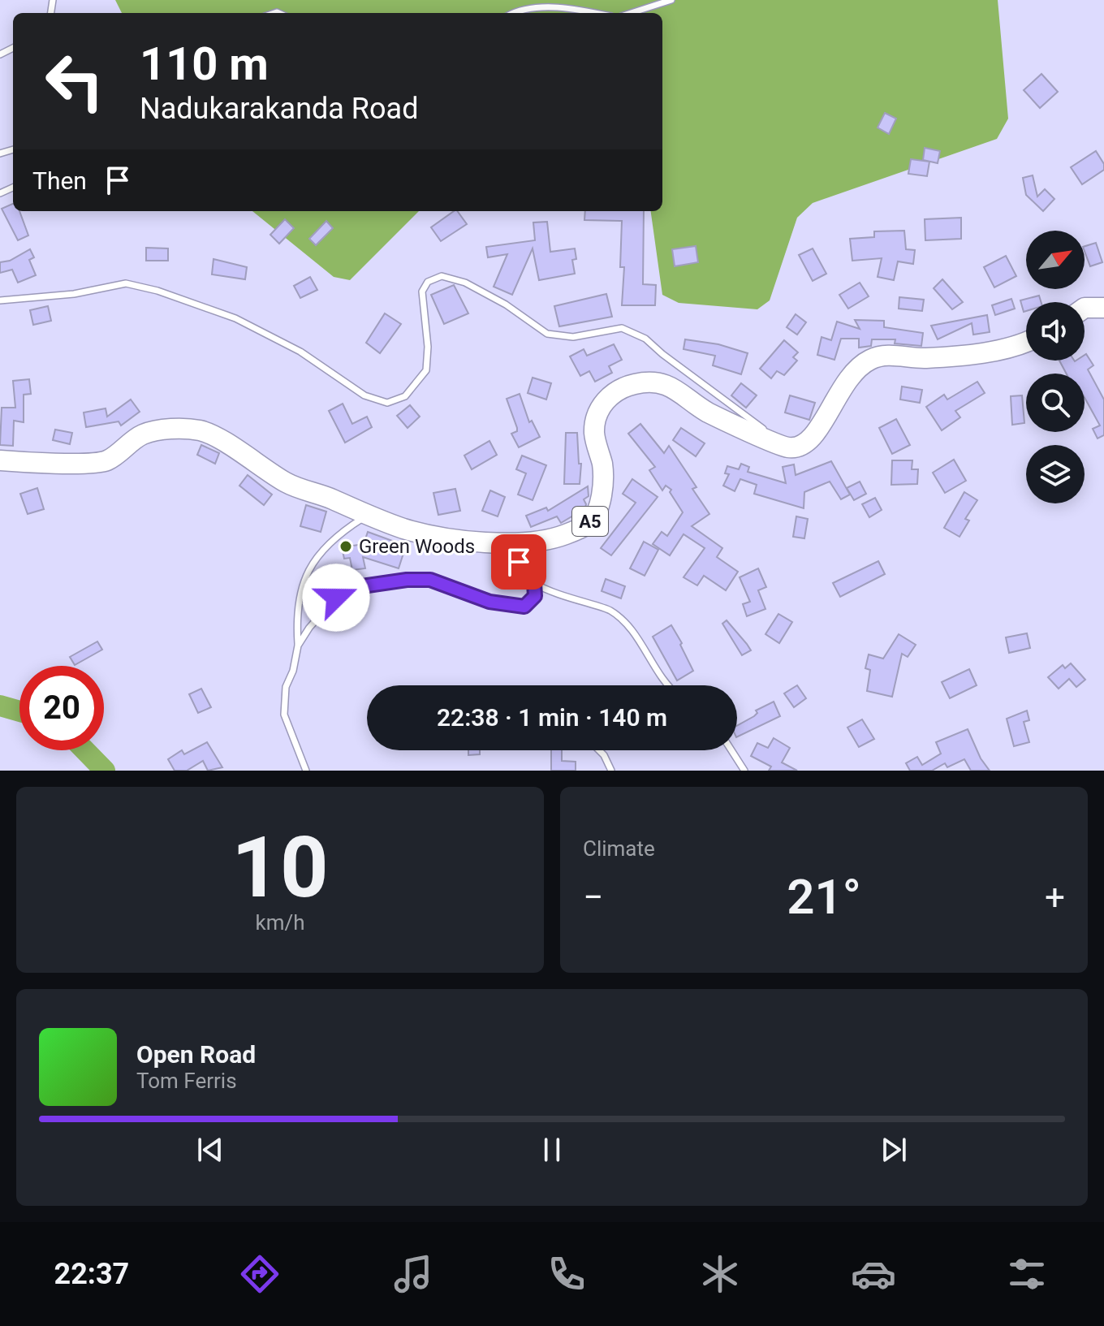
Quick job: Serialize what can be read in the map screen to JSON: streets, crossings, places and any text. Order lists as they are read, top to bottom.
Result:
{
  "streets": {
    "highway": ["A5"]
  },
  "places": ["Green Woods"],
  "north": "top right",
  "page": {
    "turn": ["110 m", "Nadukarakanda Road"],
    "then": "Then",
    "limit": "20",
    "trip": "22:38 · 1 min · 140 m",
    "tile": [
      ["10", "km/h"],
      "Climate"
    ],
    "heat": ["−", "21°", "+"],
    "song": ["Open Road", "Tom Ferris"],
    "tabs": "22:37"
  }
}
